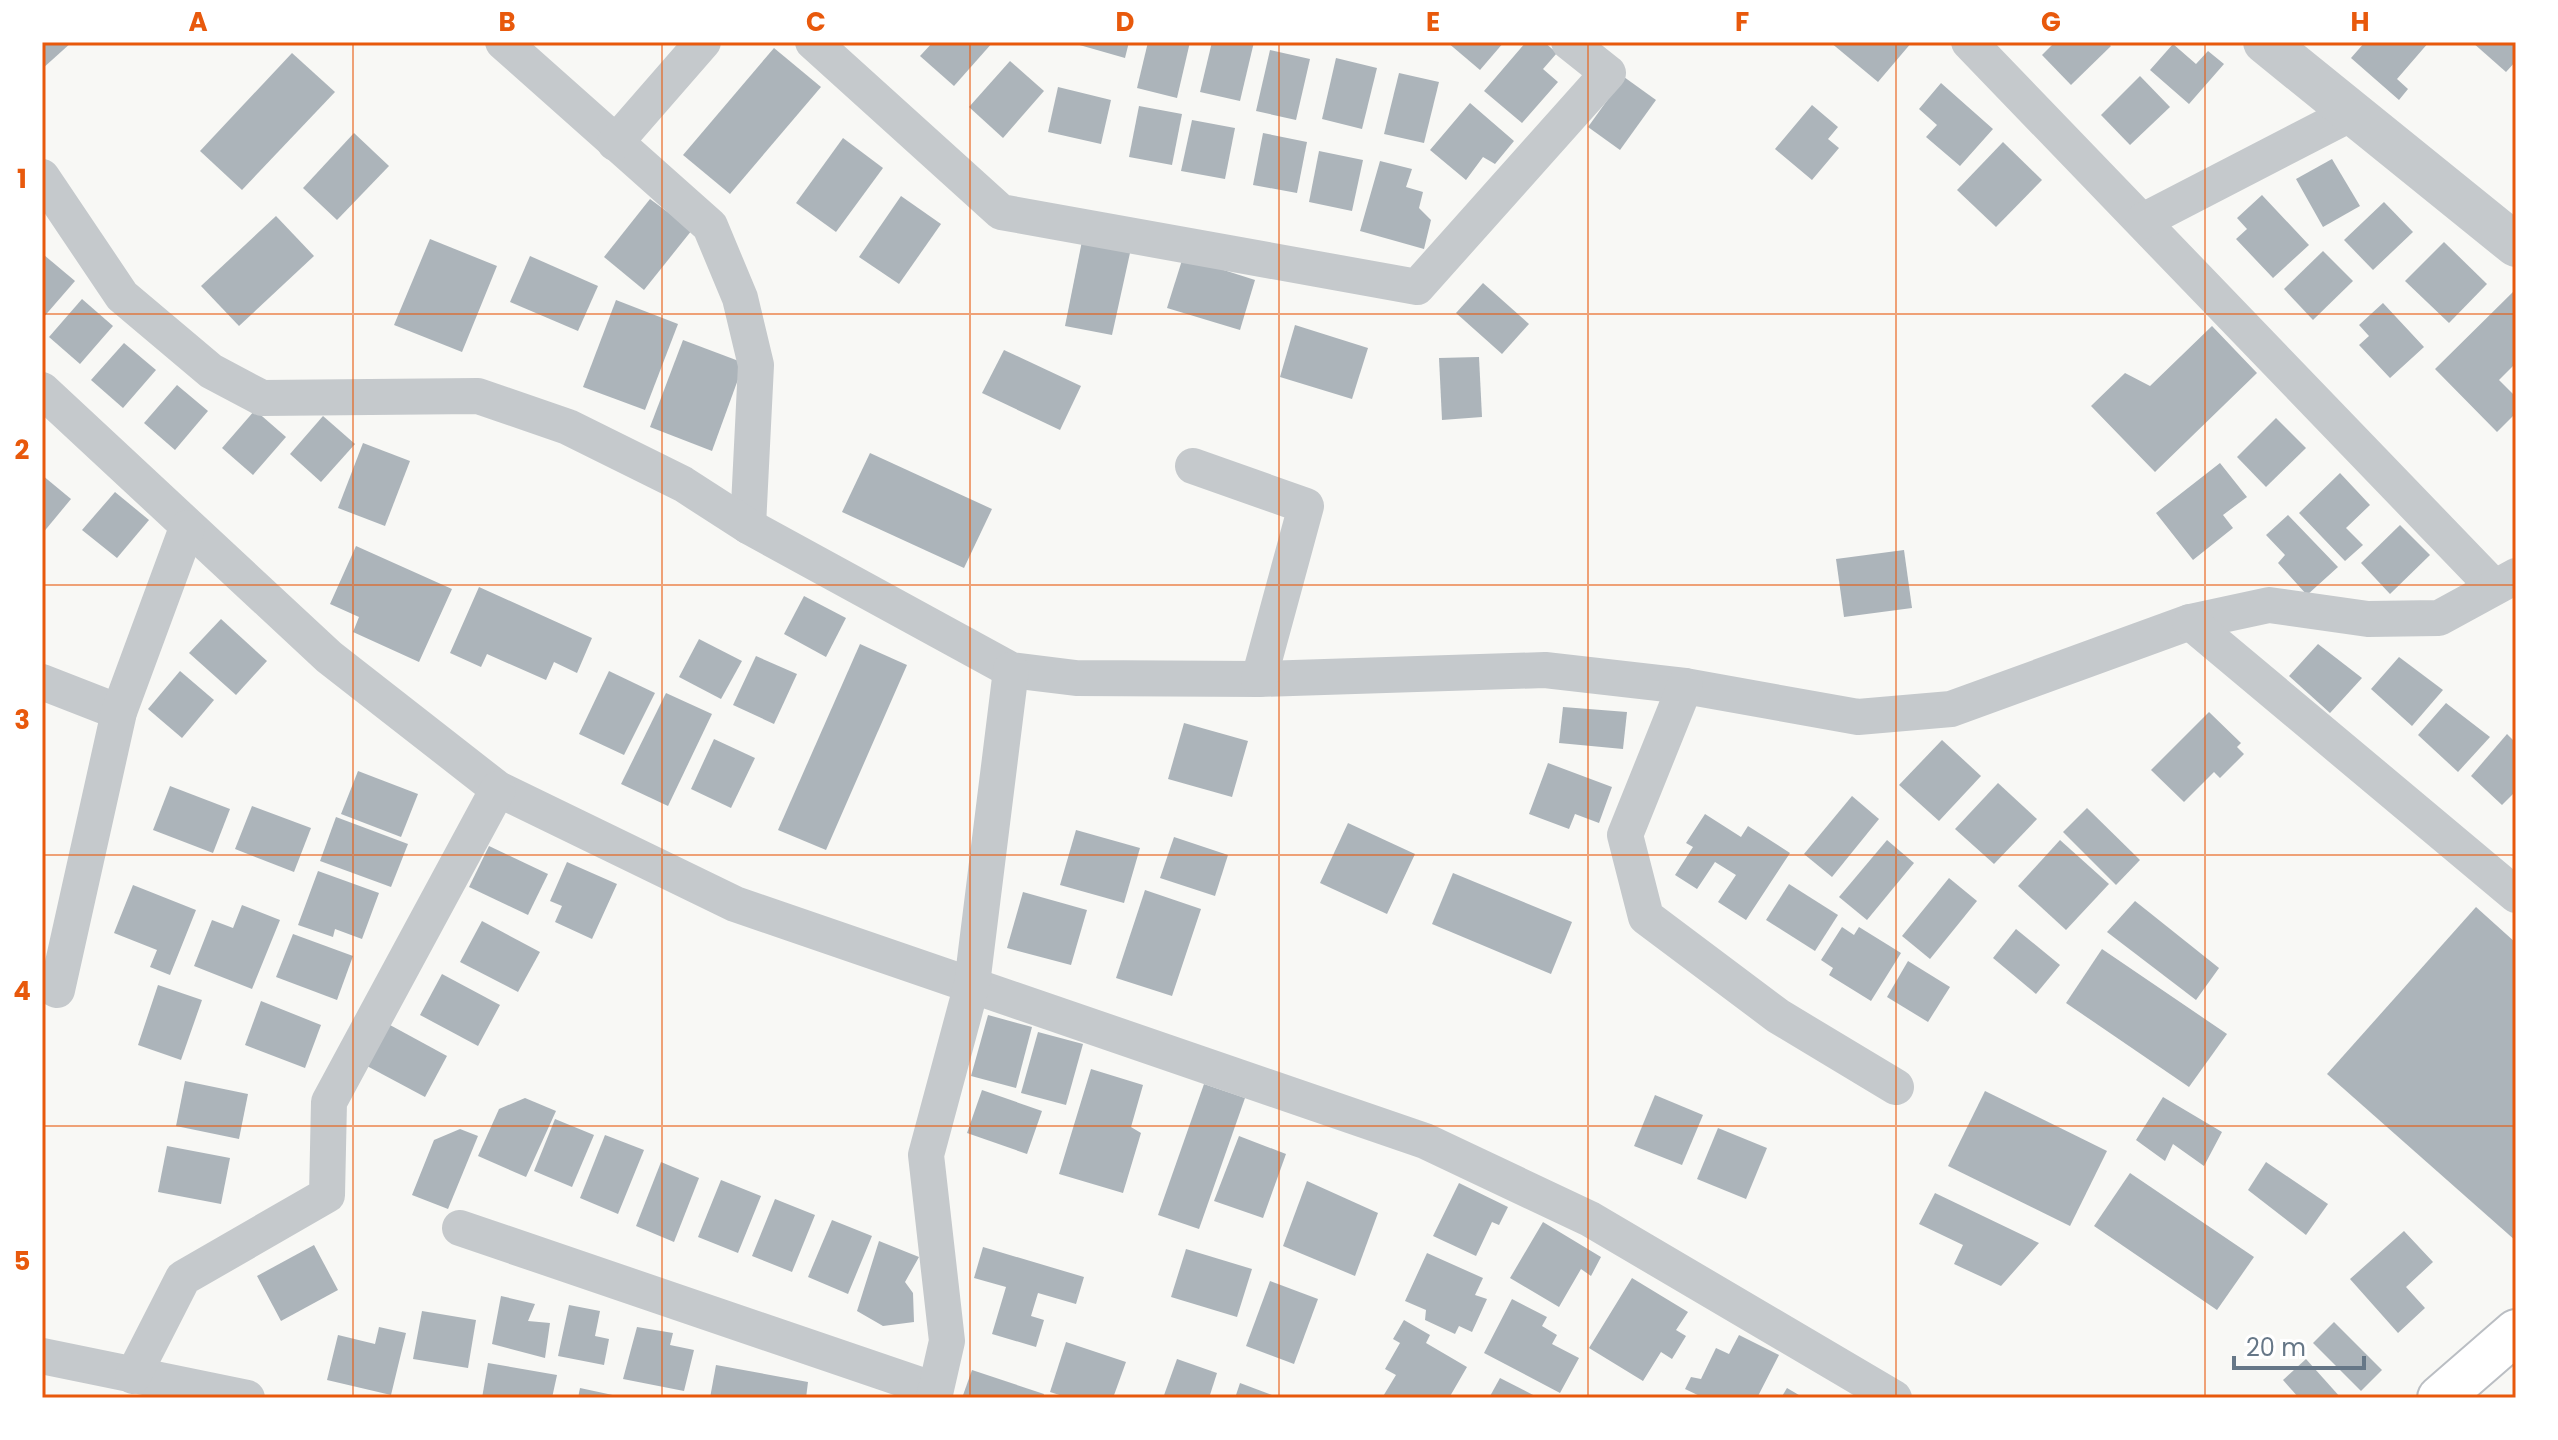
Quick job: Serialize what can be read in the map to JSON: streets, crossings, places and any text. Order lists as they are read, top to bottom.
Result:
{
  "scale_bar": "20 m",
  "grid": {
    "columns": [
      "A",
      "B",
      "C",
      "D",
      "E",
      "F",
      "G",
      "H"
    ],
    "rows": [
      "1",
      "2",
      "3",
      "4",
      "5"
    ]
  }
}
